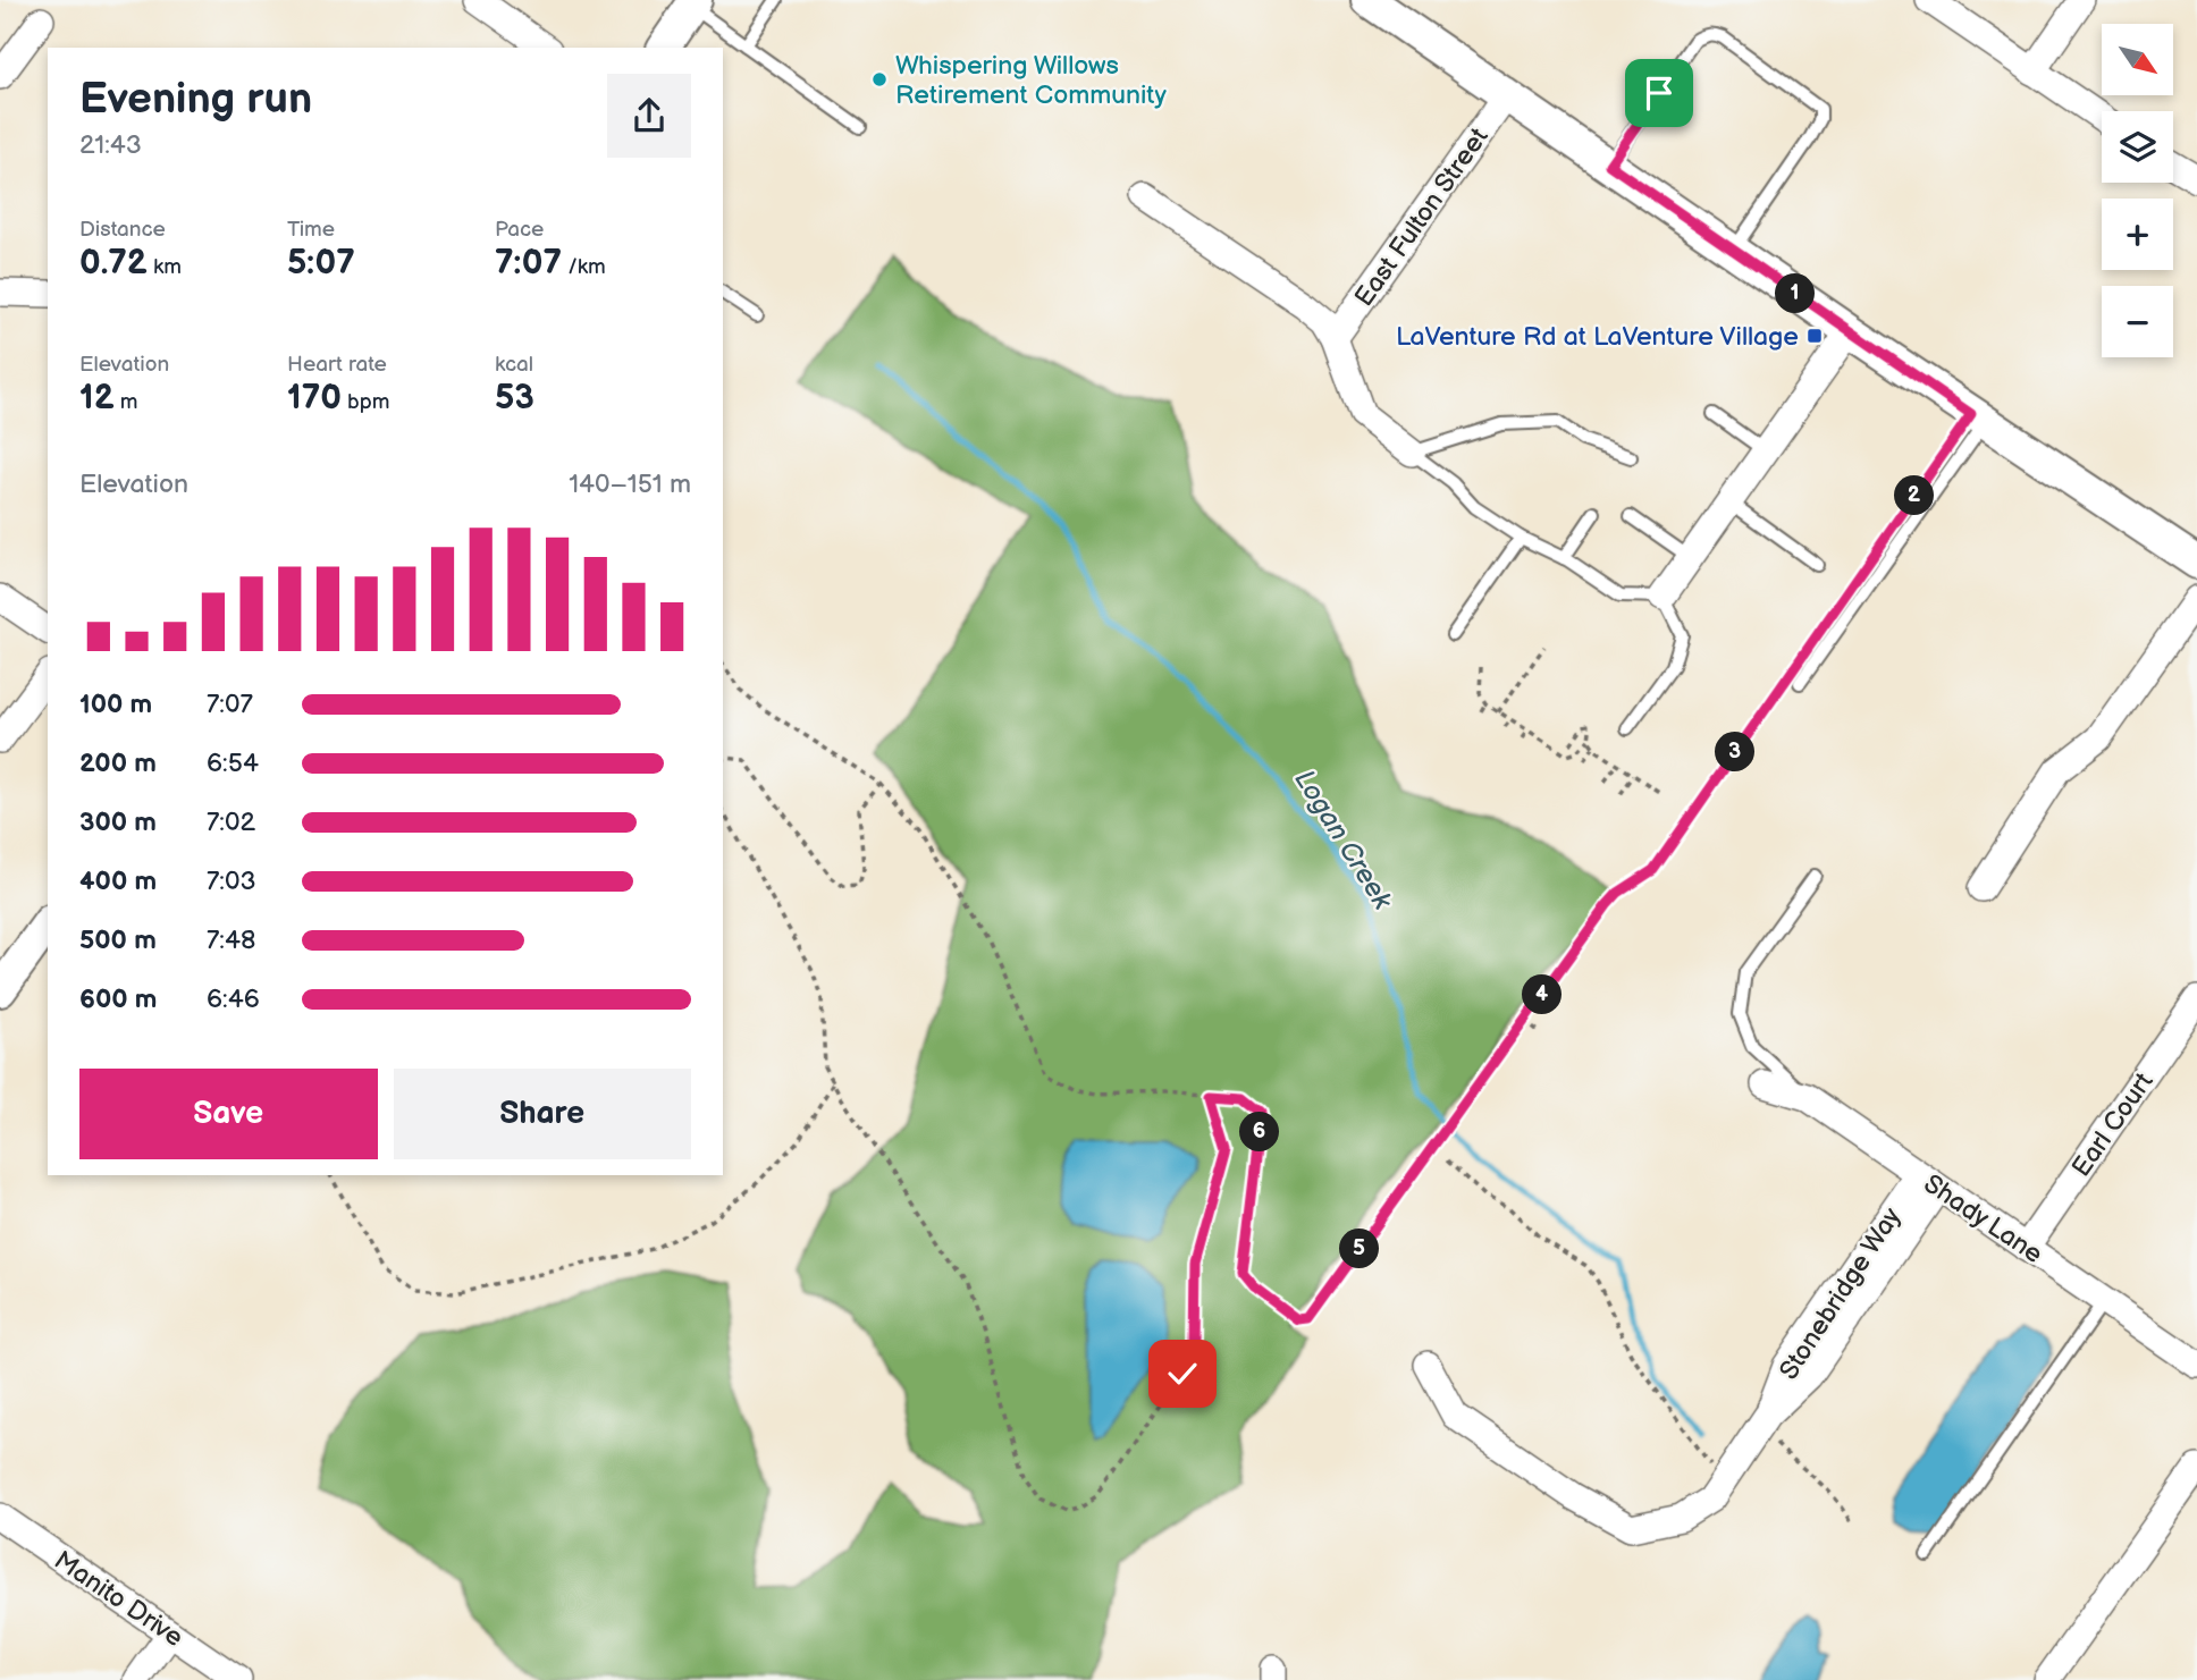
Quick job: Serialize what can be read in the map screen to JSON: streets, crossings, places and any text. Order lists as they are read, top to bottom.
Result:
{
  "streets": {
    "street": [
      "East Fulton Street",
      "Earl Court",
      "Shady Lane",
      "Stonebridge Way",
      "Manito Drive"
    ]
  },
  "crossings": [
    ["Earl Court", "Shady Lane"],
    ["Shady Lane", "Stonebridge Way"]
  ],
  "water": ["Logan Creek"],
  "places": {
    "other": ["Whispering Willows Retirement Community"],
    "transit": ["LaVenture Rd at LaVenture Village"]
  },
  "north": "bottom right",
  "page": {
    "map_buttons": ["+", "−"],
    "heading": ["Evening run", "21:43"],
    "stats": [
      ["Distance", "0.72 km"],
      ["Time", "5:07"],
      ["Pace", "7:07 /km"],
      ["Elevation", "12 m"],
      ["Heart rate", "170 bpm"],
      ["kcal", "53"]
    ],
    "pins": [
      "1",
      "2",
      "3",
      "4",
      "6",
      "5"
    ],
    "chart": ["Elevation", "140–151 m"],
    "list": [
      {
        "name": "100 m",
        "note": "7:07"
      },
      {
        "name": "200 m",
        "note": "6:54"
      },
      {
        "name": "300 m",
        "note": "7:02"
      },
      {
        "name": "400 m",
        "note": "7:03"
      },
      {
        "name": "500 m",
        "note": "7:48"
      },
      {
        "name": "600 m",
        "note": "6:46"
      }
    ],
    "buttons": ["Save", "Share"]
  }
}
